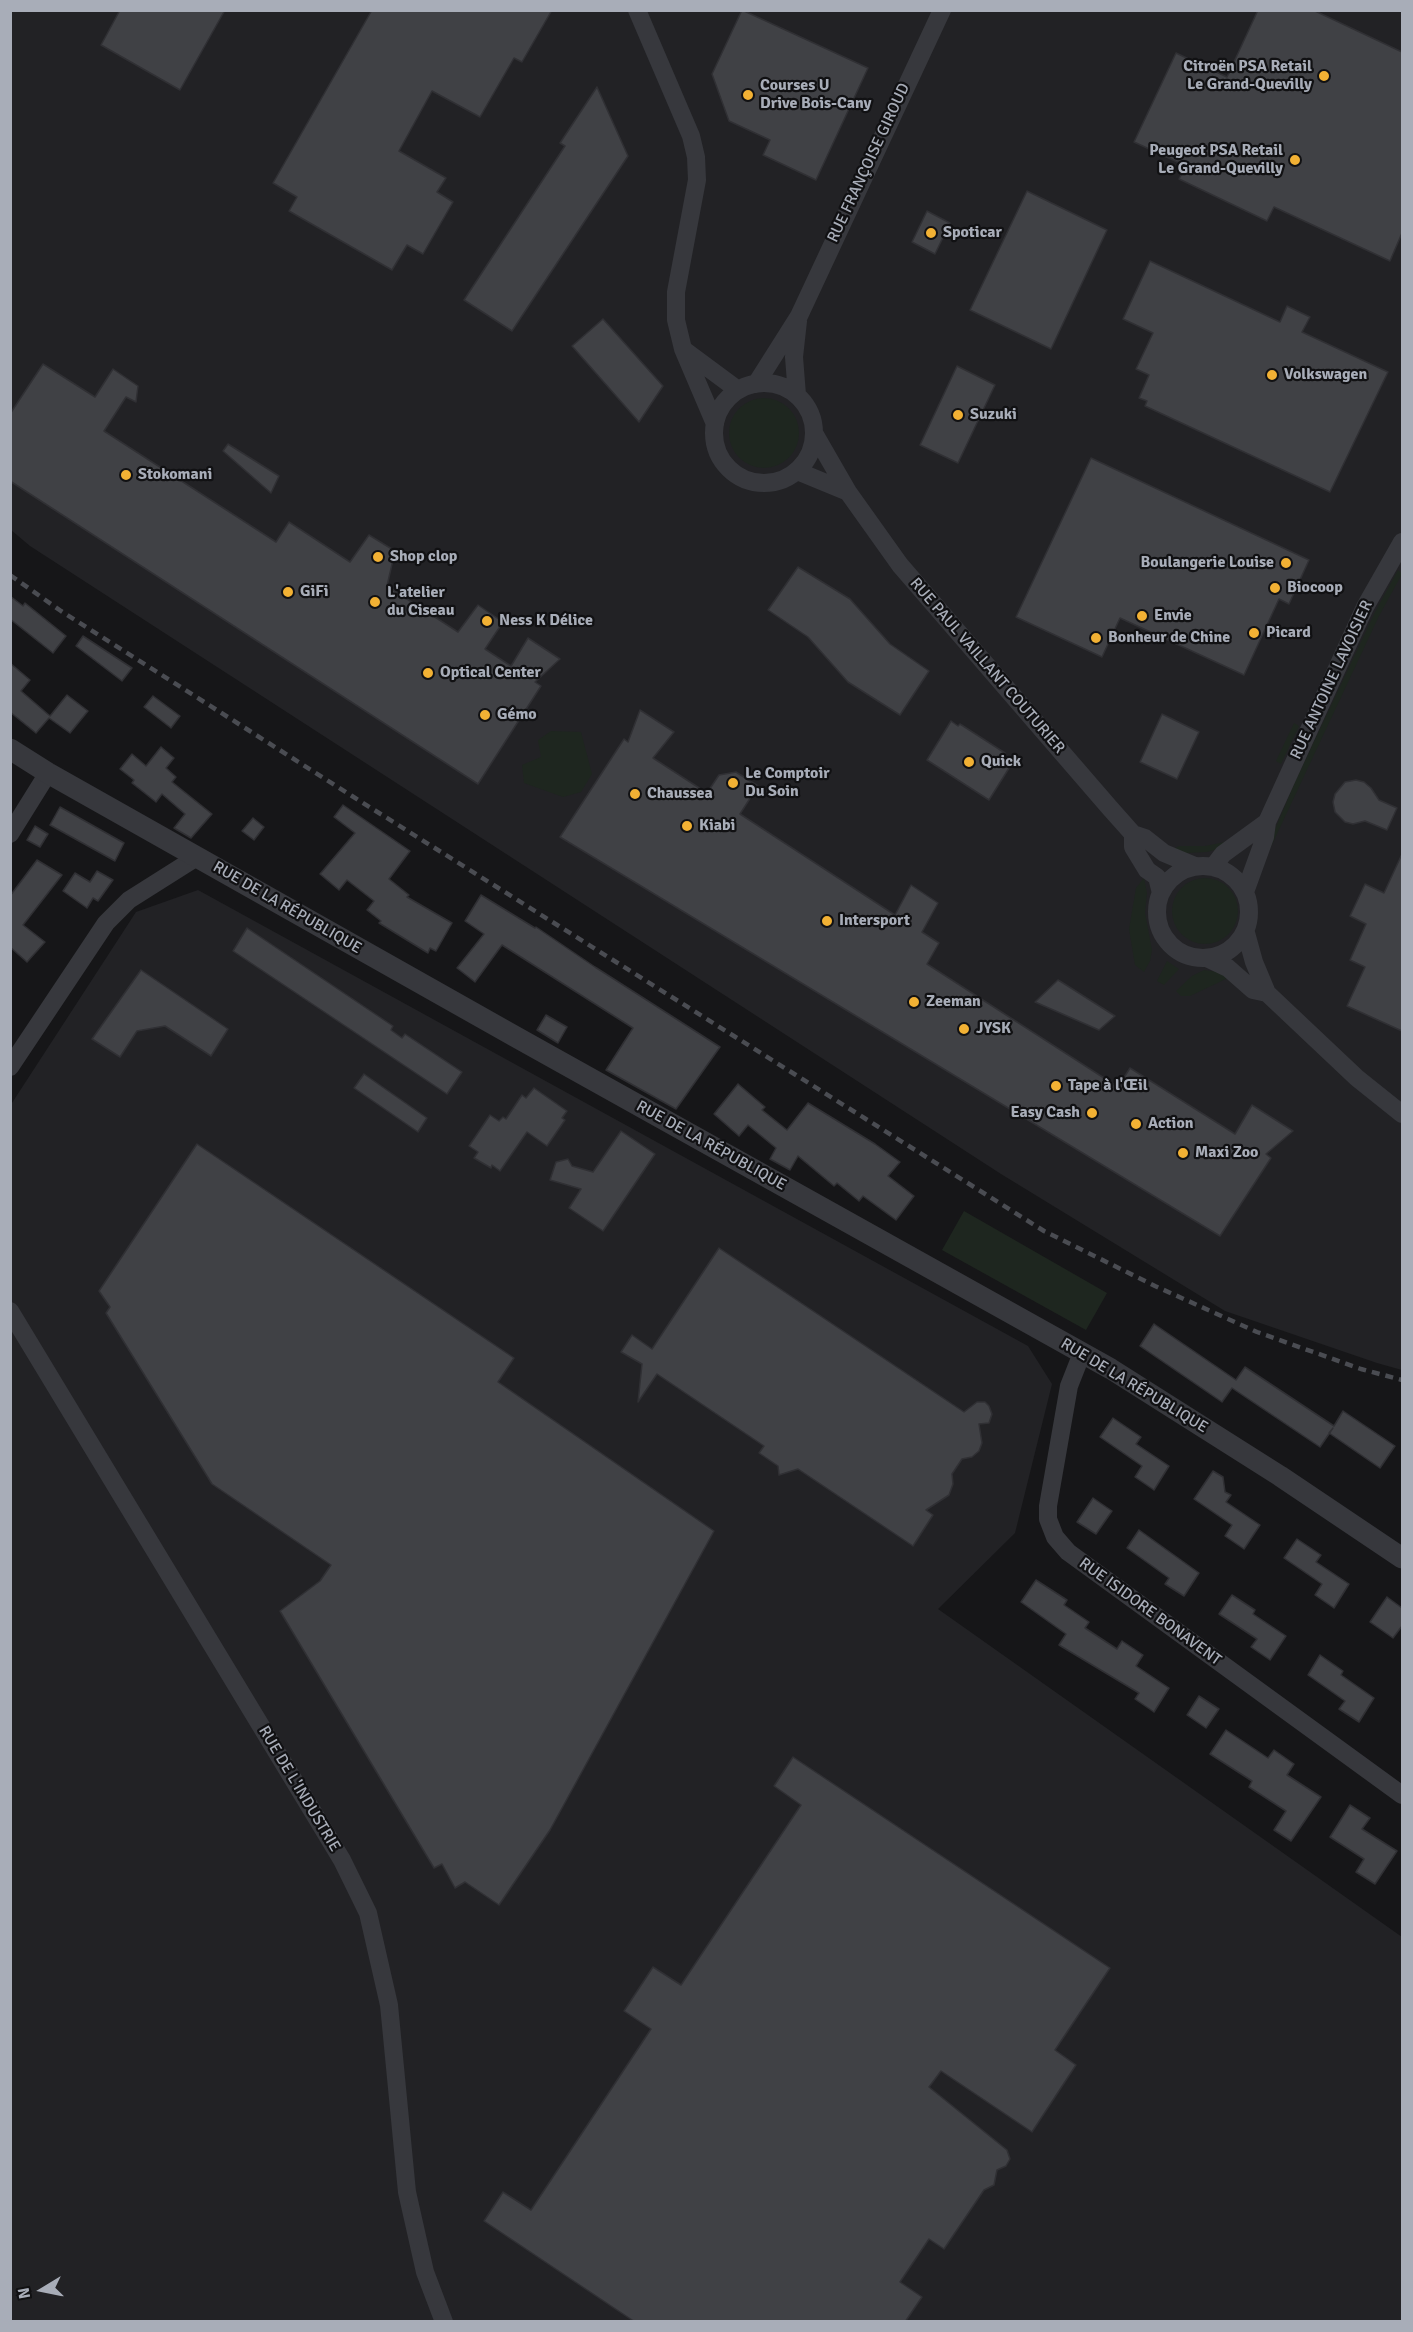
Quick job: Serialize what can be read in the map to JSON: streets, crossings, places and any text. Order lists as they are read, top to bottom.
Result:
{
  "streets": {
    "street": [
      "RUE FRANÇOISE GIROUD",
      "RUE PAUL VAILLANT COUTURIER",
      "RUE ANTOINE LAVOISIER",
      "RUE DE LA RÉPUBLIQUE",
      "RUE ISIDORE BONAVENT",
      "RUE DE L'INDUSTRIE"
    ]
  },
  "crossings": [
    ["RUE FRANÇOISE GIROUD", "RUE PAUL VAILLANT COUTURIER"],
    ["RUE PAUL VAILLANT COUTURIER", "RUE ANTOINE LAVOISIER"],
    ["RUE DE LA RÉPUBLIQUE", "RUE ISIDORE BONAVENT"]
  ],
  "places": [
    "Citroën PSA Retail Le Grand-Quevilly",
    "Courses U Drive Bois-Cany",
    "Peugeot PSA Retail Le Grand-Quevilly",
    "Spoticar",
    "Volkswagen",
    "Suzuki",
    "Stokomani",
    "Shop clop",
    "Boulangerie Louise",
    "Biocoop",
    "GiFi",
    "L'atelier du Ciseau",
    "Envie",
    "Ness K Délice",
    "Picard",
    "Bonheur de Chine",
    "Optical Center",
    "Gémo",
    "Quick",
    "Le Comptoir Du Soin",
    "Chaussea",
    "Kiabi",
    "Intersport",
    "Zeeman",
    "JYSK",
    "Tape à l'Œil",
    "Easy Cash",
    "Action",
    "Maxi Zoo"
  ],
  "north": "left"
}
